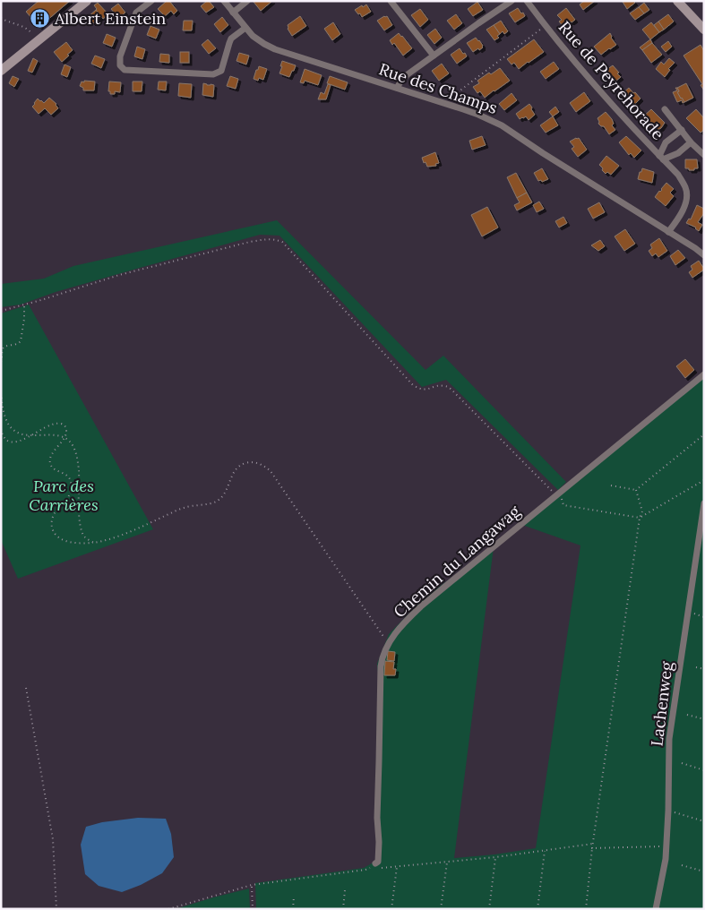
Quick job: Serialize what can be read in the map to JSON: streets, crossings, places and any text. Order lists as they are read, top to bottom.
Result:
{
  "streets": {
    "street": [
      "Rue de Peyrehorade",
      "Rue des Champs",
      "Chemin du Langawag",
      "Lachenweg"
    ]
  },
  "crossings": [
    ["Rue de Peyrehorade", "Rue des Champs"]
  ],
  "parks": ["Parc des Carrières"],
  "places": {
    "building": ["Albert Einstein"]
  }
}
